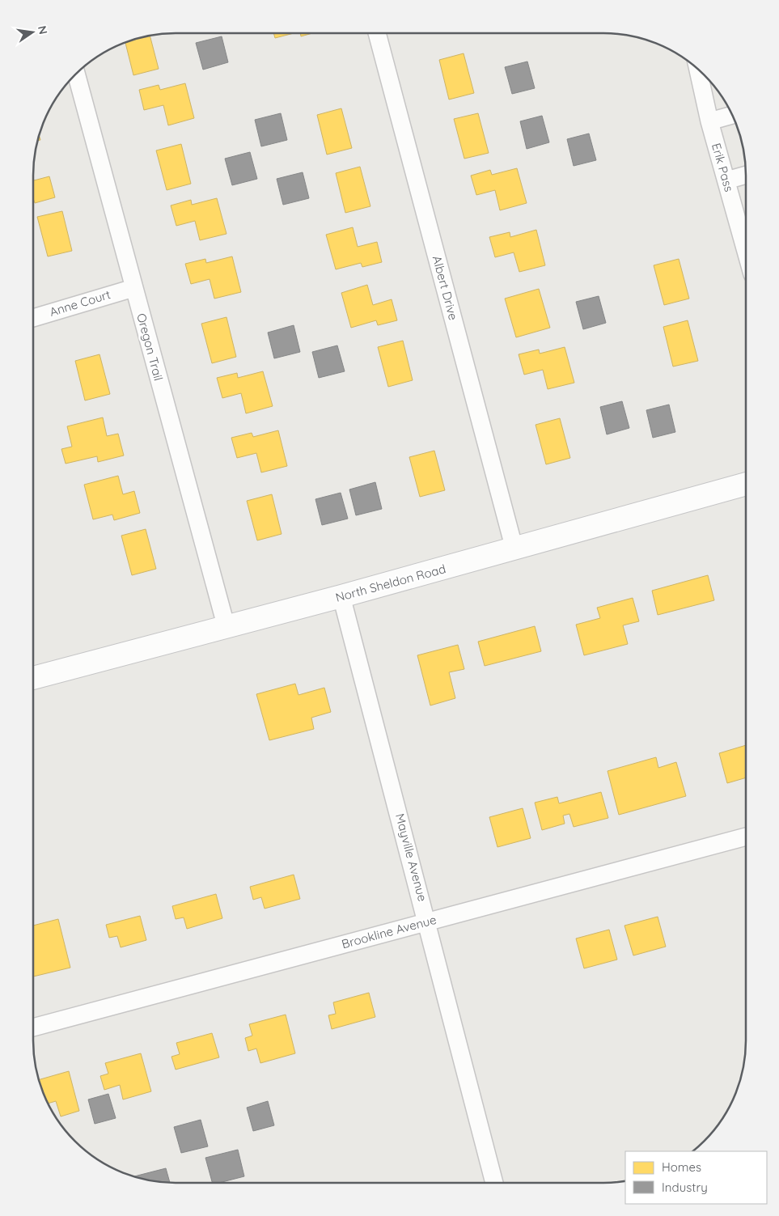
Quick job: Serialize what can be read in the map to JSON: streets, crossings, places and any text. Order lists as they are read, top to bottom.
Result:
{
  "streets": {
    "main road": ["North Sheldon Road"],
    "street": [
      "Erik Pass",
      "Albert Drive",
      "Anne Court",
      "Oregon Trail",
      "Mayville Avenue",
      "Brookline Avenue"
    ]
  },
  "crossings": [
    ["Albert Drive", "North Sheldon Road"],
    ["Anne Court", "Oregon Trail"],
    ["Oregon Trail", "North Sheldon Road"],
    ["North Sheldon Road", "Mayville Avenue"],
    ["Mayville Avenue", "Brookline Avenue"]
  ],
  "legend": ["Homes", "Industry"],
  "north": "right"
}
